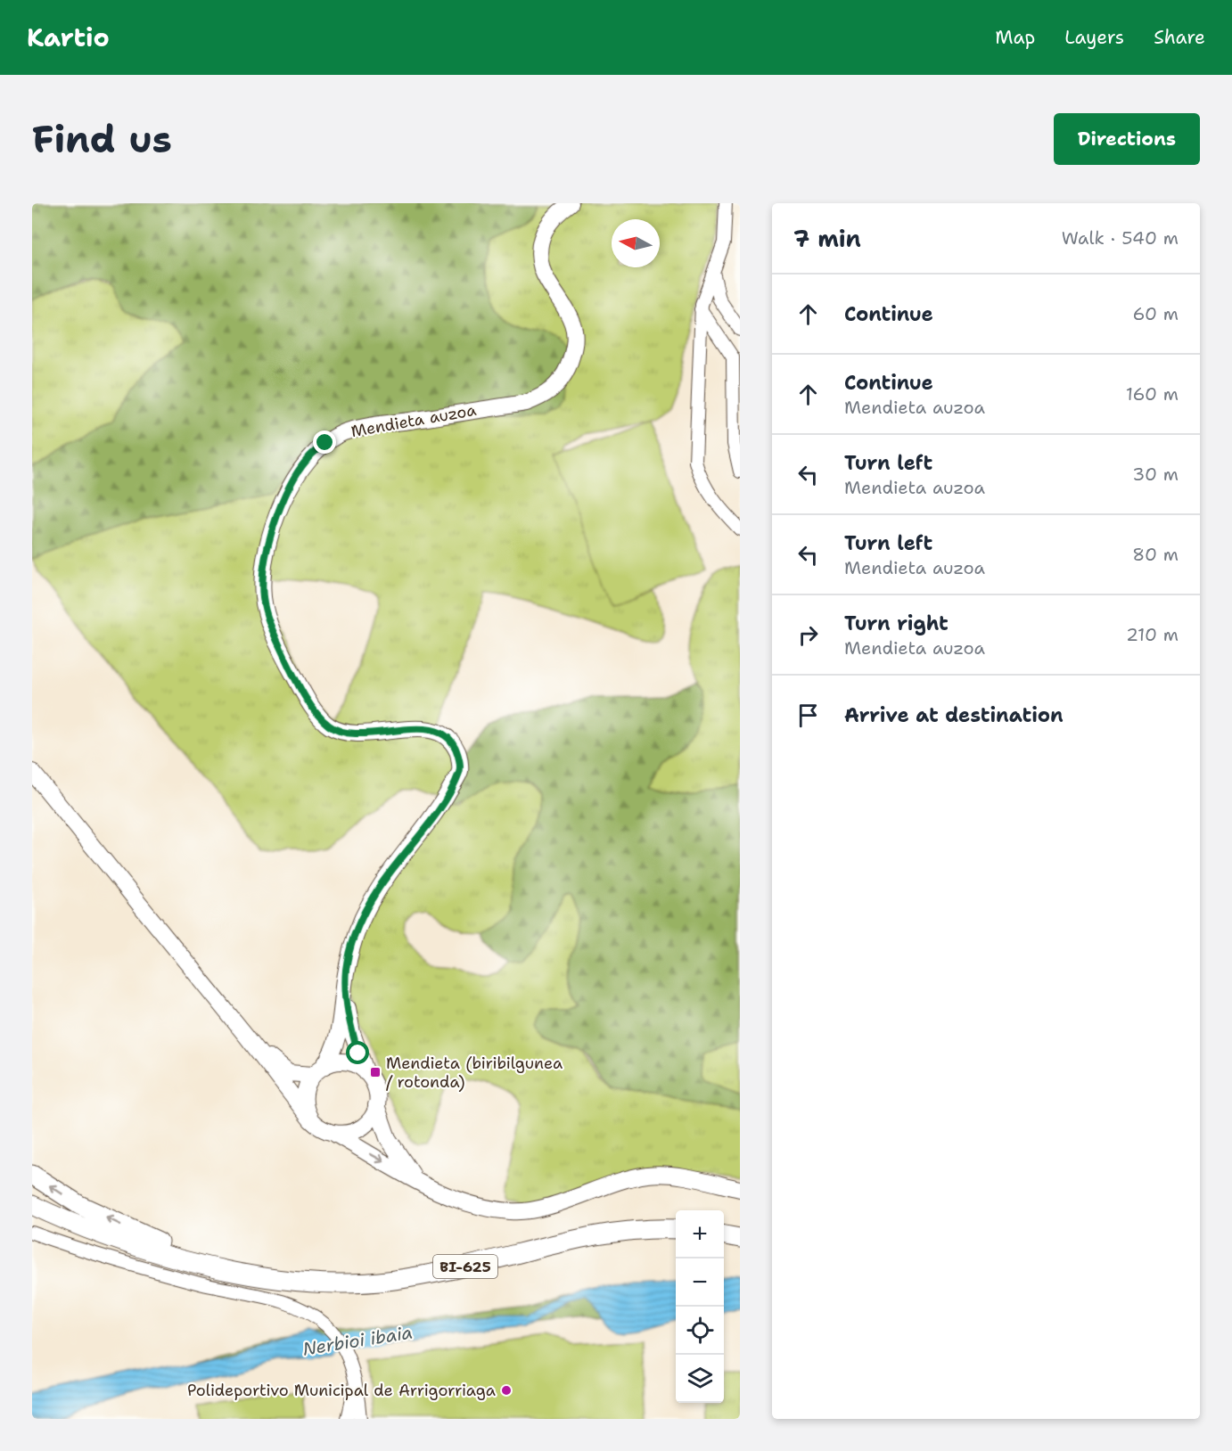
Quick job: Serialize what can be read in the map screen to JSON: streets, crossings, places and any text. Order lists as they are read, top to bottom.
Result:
{
  "streets": {
    "main road": ["BI-625"],
    "street": ["Mendieta auzoa"]
  },
  "water": ["Nerbioi ibaia"],
  "places": {
    "transit": ["Mendieta (biribilgunea / rotonda)"],
    "other": ["Polideportivo Municipal de Arrigorriaga"]
  },
  "north": "left",
  "page": {
    "header": "Kartio",
    "nav": ["Map", "Layers", "Share"],
    "buttons": "Directions",
    "title": "Find us",
    "heading": ["7 min", "Walk · 540 m"],
    "list": [
      ["Continue", "60 m"],
      ["Continue", "Mendieta auzoa", "160 m"],
      ["Turn left", "Mendieta auzoa", "30 m"],
      ["Turn left", "Mendieta auzoa", "80 m"],
      ["Turn right", "Mendieta auzoa", "210 m"],
      "Arrive at destination"
    ],
    "map_buttons": ["+", "−"]
  }
}
